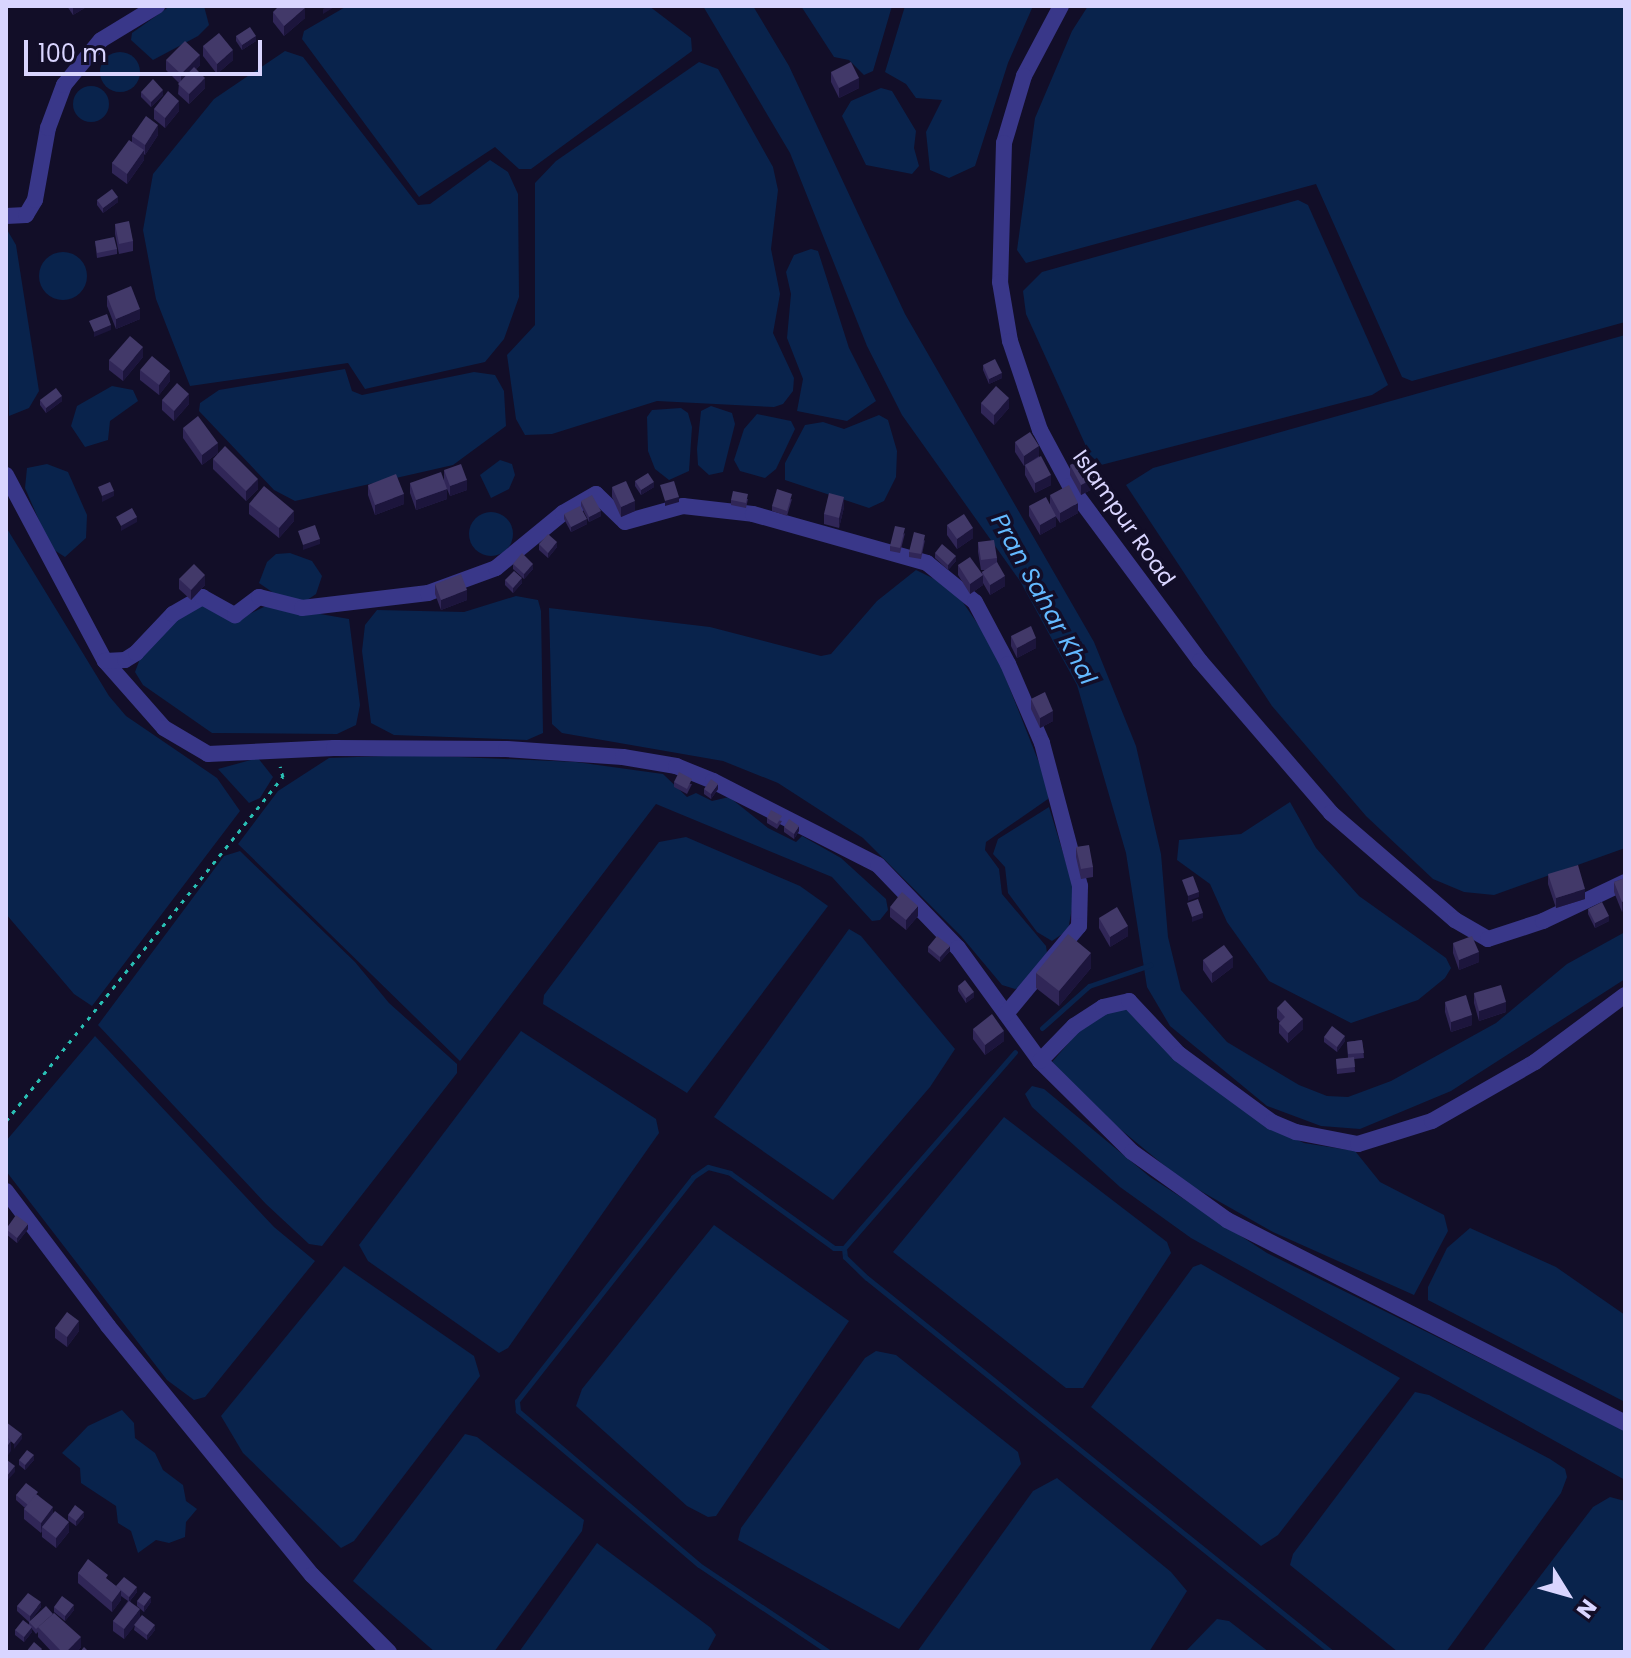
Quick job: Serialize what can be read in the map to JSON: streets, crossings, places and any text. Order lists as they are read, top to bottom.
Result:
{
  "streets": {
    "street": ["Islampur Road"]
  },
  "water": ["Pran Sahar Khal"],
  "scale_bar": "100 m",
  "north": "bottom right"
}
